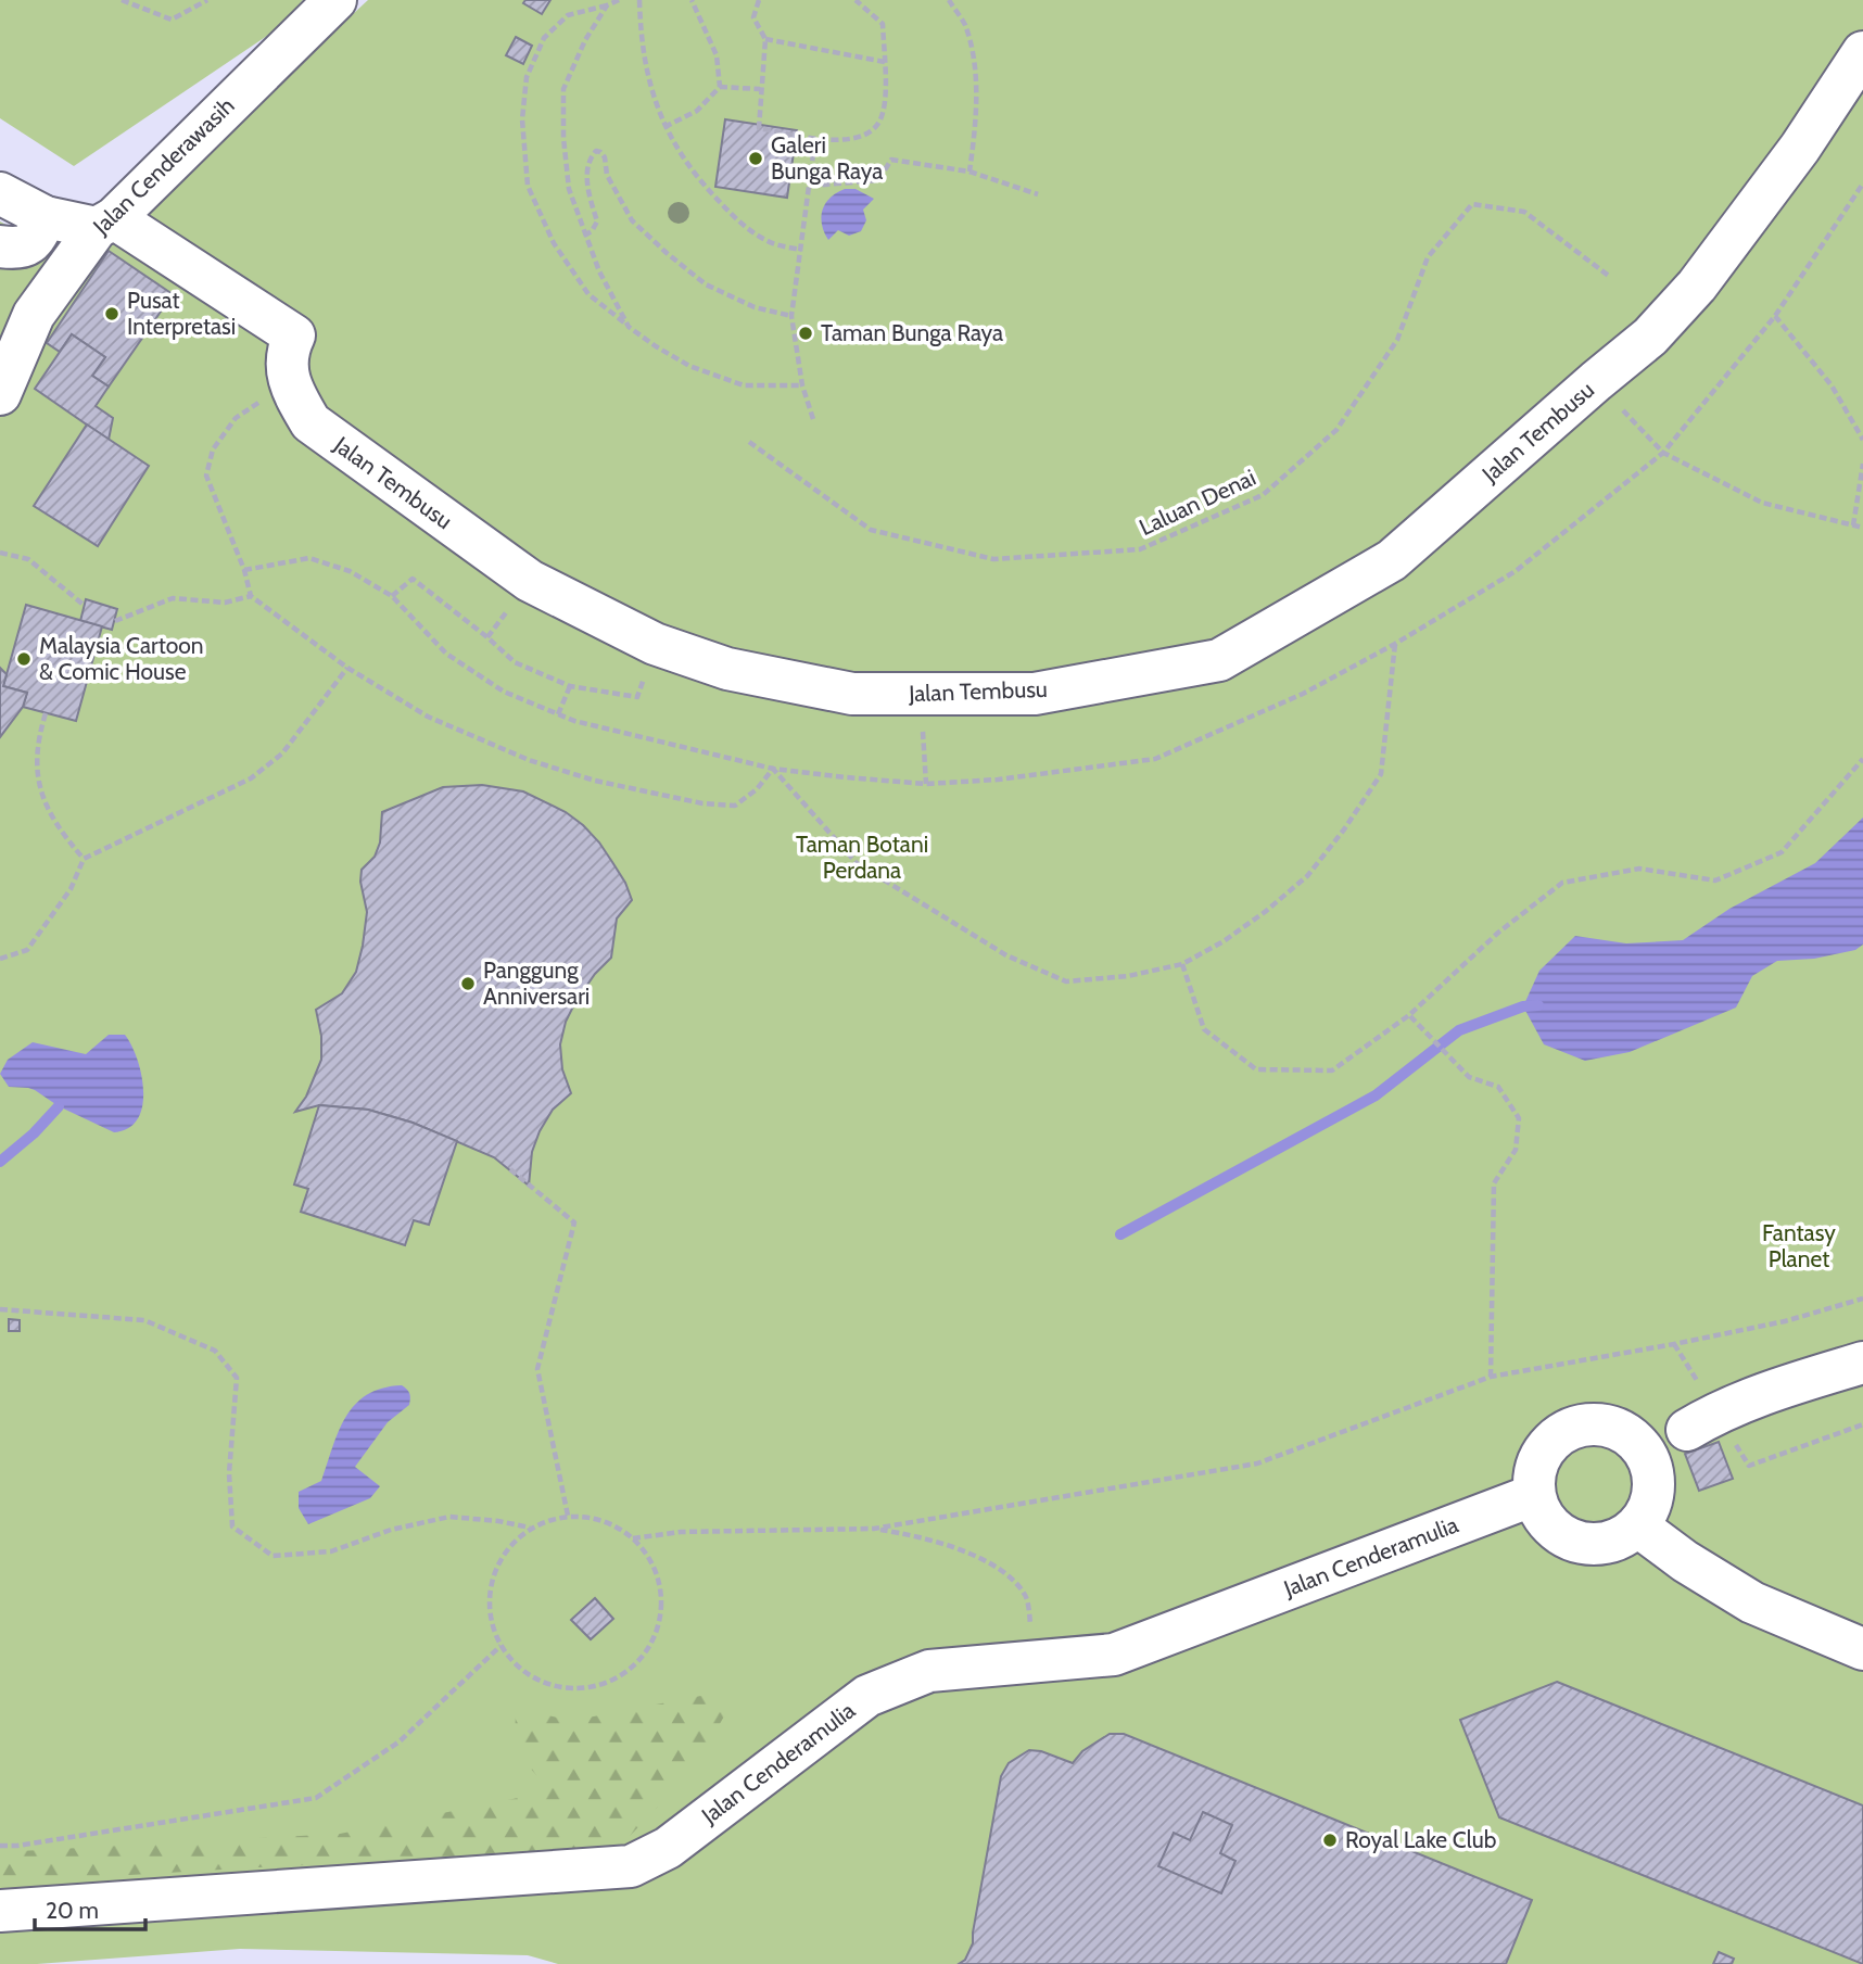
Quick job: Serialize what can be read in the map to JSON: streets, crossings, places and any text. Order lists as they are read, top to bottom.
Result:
{
  "streets": {
    "street": ["Jalan Cenderawasih", "Jalan Tembusu", "Jalan Cenderamulia"],
    "path": ["Laluan Denai"]
  },
  "crossings": [
    ["Jalan Cenderawasih", "Jalan Tembusu"]
  ],
  "parks": ["Taman Botani Perdana", "Fantasy Planet"],
  "places": [
    "Galeri Bunga Raya",
    "Pusat Interpretasi",
    "Taman Bunga Raya",
    "Malaysia Cartoon & Comic House",
    "Panggung Anniversari",
    "Royal Lake Club"
  ],
  "scale_bar": "20 m"
}
